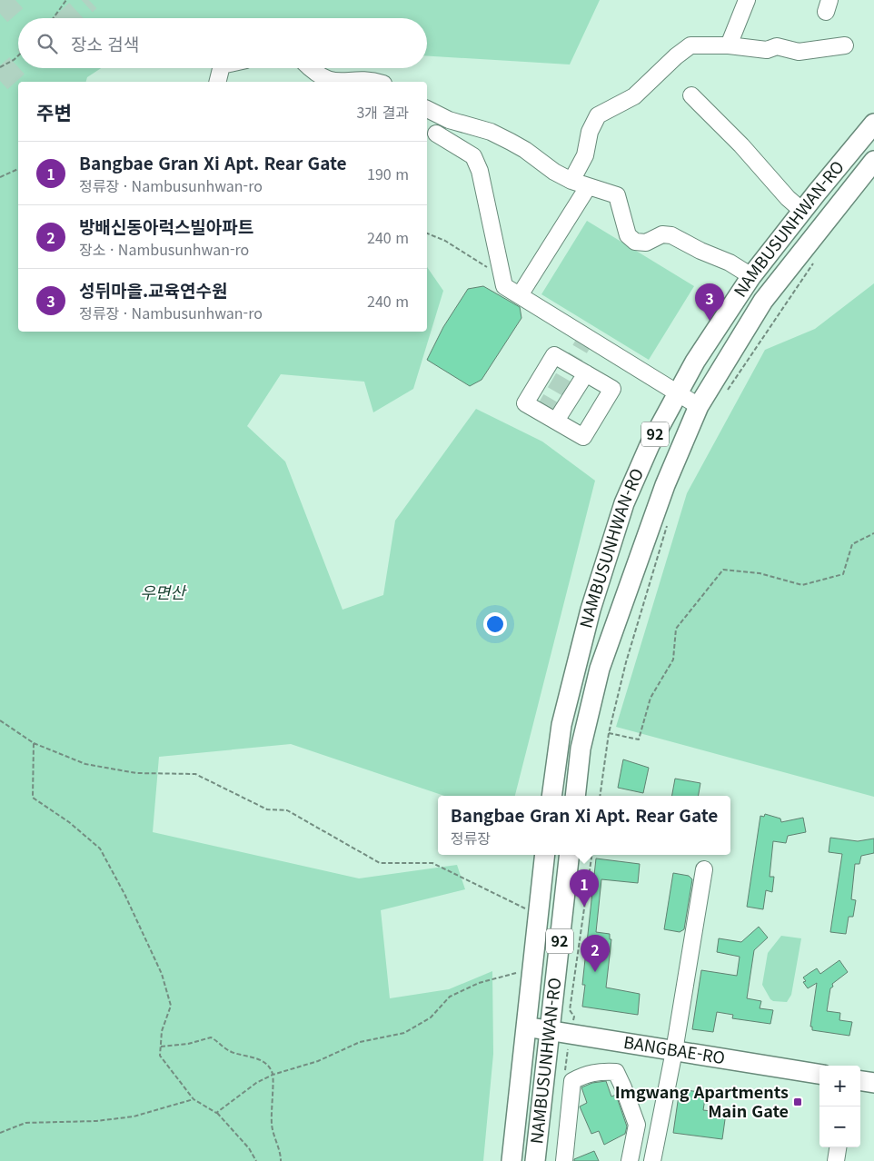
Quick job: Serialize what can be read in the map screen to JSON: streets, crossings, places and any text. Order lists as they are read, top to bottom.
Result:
{
  "streets": {
    "main road": ["NAMBUSUNHWAN-RO", "92", "BANGBAE-RO"]
  },
  "crossings": [
    ["NAMBUSUNHWAN-RO", "BANGBAE-RO"]
  ],
  "parks": ["우면산"],
  "places": {
    "transit": ["Imgwang Apartments Main Gate"]
  },
  "page": {
    "search": "장소 검색",
    "heading": ["주변", "3개 결과"],
    "list": [
      {
        "mark": "1",
        "name": "Bangbae Gran Xi Apt. Rear Gate",
        "note": "정류장 · Nambusunhwan-ro",
        "value": "190 m"
      },
      {
        "mark": "2",
        "name": "방배신동아럭스빌아파트",
        "note": "장소 · Nambusunhwan-ro",
        "value": "240 m"
      },
      {
        "mark": "3",
        "name": "성뒤마을.교육연수원",
        "note": "정류장 · Nambusunhwan-ro",
        "value": "240 m"
      }
    ],
    "pins": ["3", "1", "2"],
    "popup": ["Bangbae Gran Xi Apt. Rear Gate", "정류장"],
    "map_buttons": ["+", "−"]
  }
}
